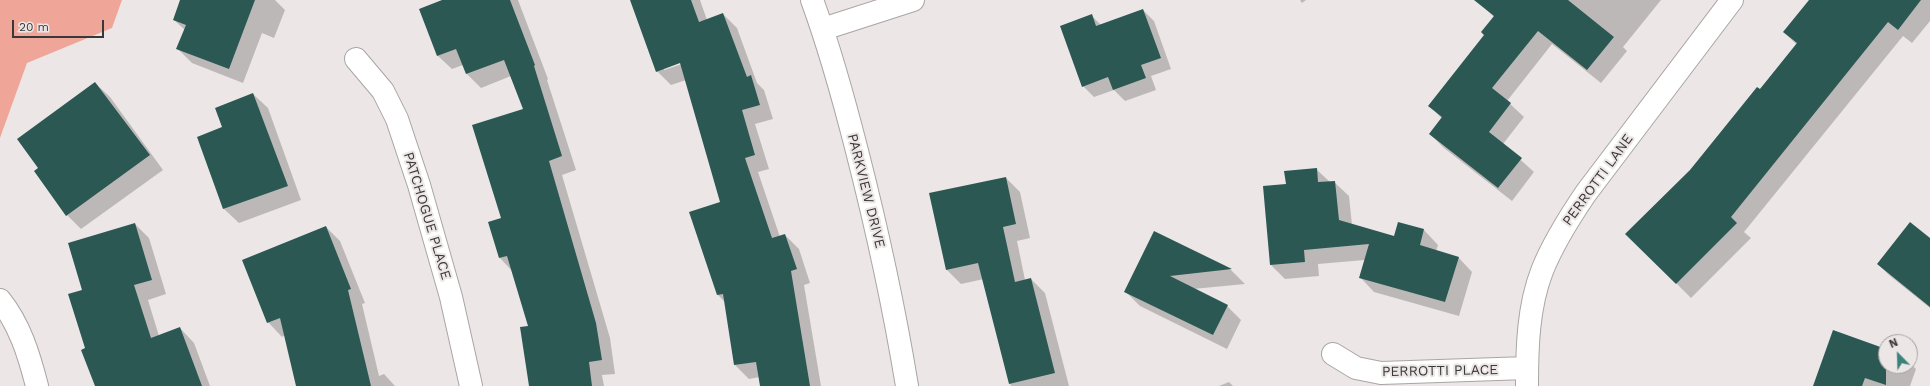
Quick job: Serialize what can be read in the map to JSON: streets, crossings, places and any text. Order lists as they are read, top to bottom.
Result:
{
  "streets": {
    "street": [
      "PERROTTI LANE",
      "PARKVIEW DRIVE",
      "PATCHOGUE PLACE",
      "PERROTTI PLACE"
    ]
  },
  "crossings": [
    ["PERROTTI LANE", "PERROTTI PLACE"]
  ],
  "scale_bar": "20 m",
  "north": "top left"
}
